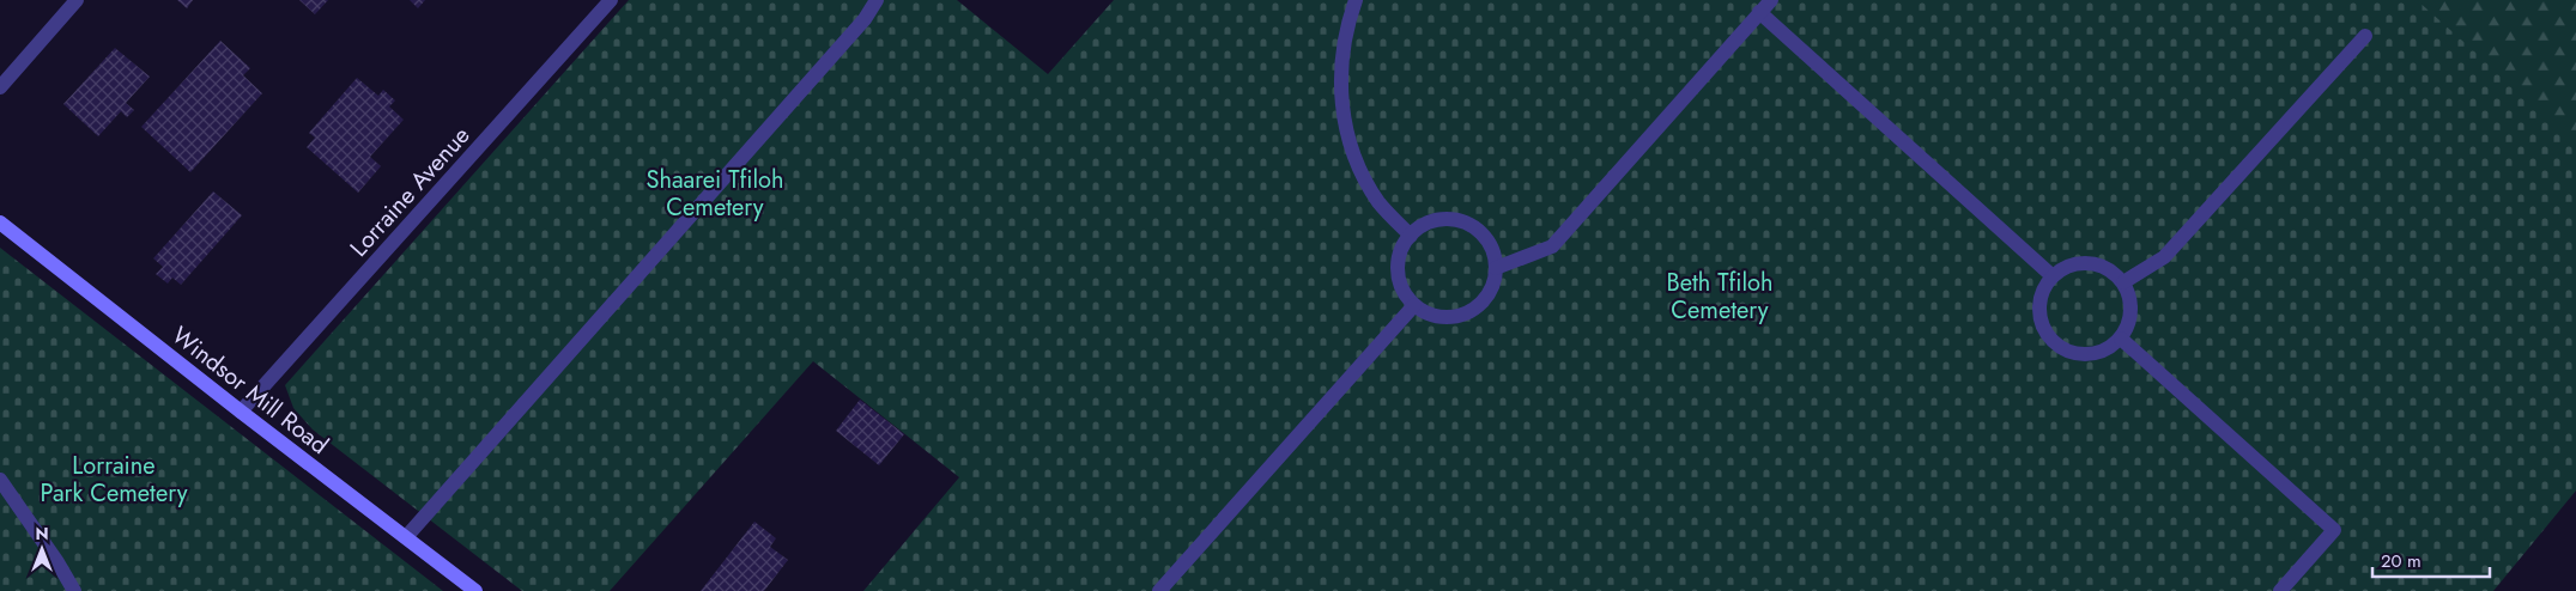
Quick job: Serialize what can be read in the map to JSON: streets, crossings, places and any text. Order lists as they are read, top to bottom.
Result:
{
  "streets": {
    "main road": ["Windsor Mill Road"],
    "street": ["Lorraine Avenue"]
  },
  "crossings": [
    ["Lorraine Avenue", "Windsor Mill Road"]
  ],
  "parks": ["Shaarei Tfiloh Cemetery", "Beth Tfiloh Cemetery", "Lorraine Park Cemetery"],
  "scale_bar": "20 m",
  "north": "top"
}
